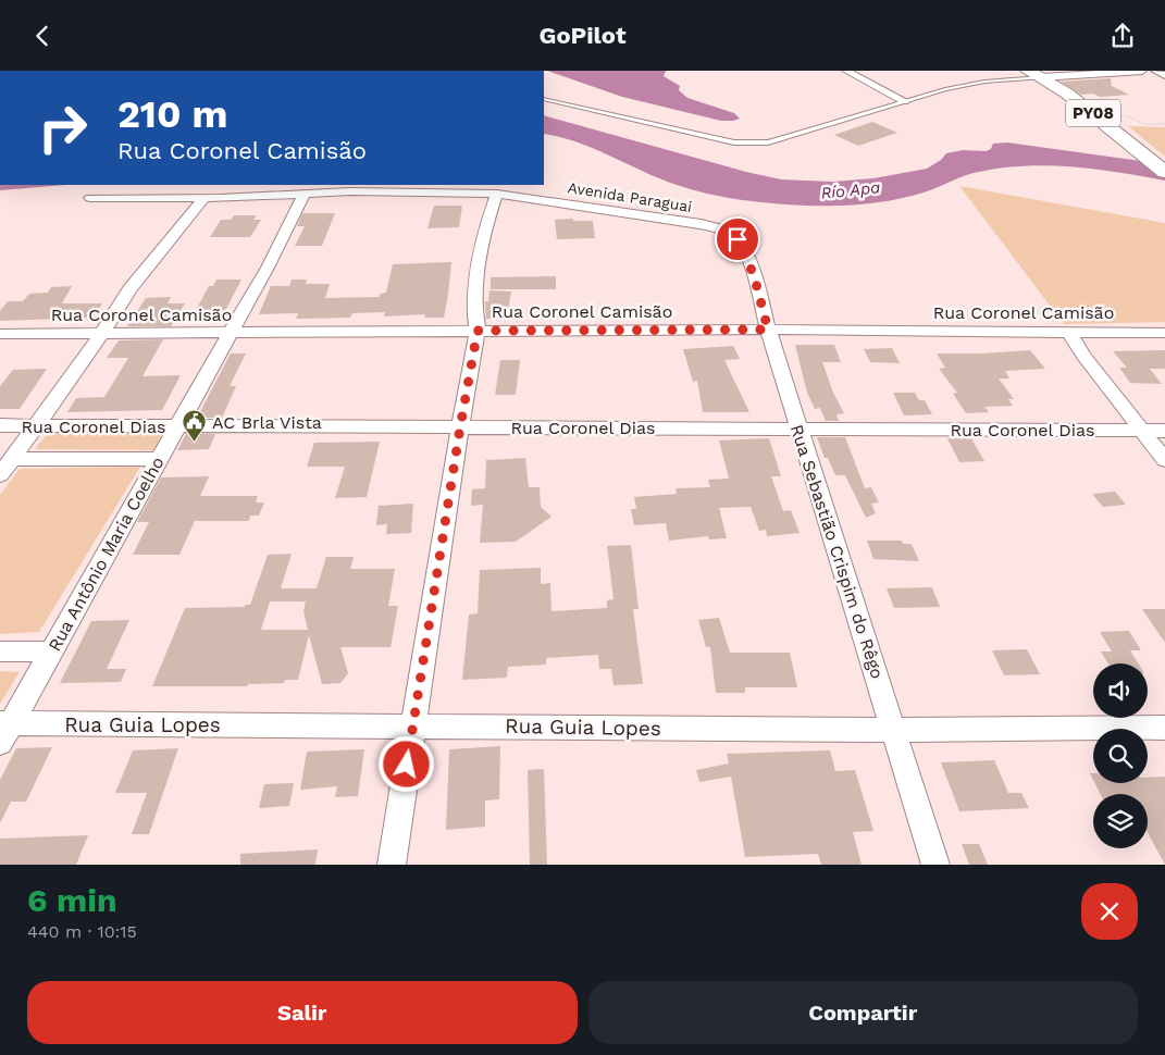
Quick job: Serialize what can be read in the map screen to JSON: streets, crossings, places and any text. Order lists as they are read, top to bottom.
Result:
{
  "streets": {
    "highway": ["PY08"],
    "street": [
      "Avenida Paraguai",
      "Rua Coronel Camisão",
      "Rua Coronel Dias",
      "Rua Sebastião Crispim do Rêgo",
      "Rua Antônio Maria Coelho",
      "Rua Guia Lopes"
    ]
  },
  "crossings": [
    ["Avenida Paraguai", "Rua Sebastião Crispim do Rêgo"],
    ["Avenida Paraguai", "Rua Antônio Maria Coelho"],
    ["Rua Coronel Camisão", "Rua Sebastião Crispim do Rêgo"],
    ["Rua Coronel Camisão", "Rua Antônio Maria Coelho"],
    ["Rua Coronel Dias", "Rua Sebastião Crispim do Rêgo"],
    ["Rua Coronel Dias", "Rua Antônio Maria Coelho"],
    ["Rua Sebastião Crispim do Rêgo", "Rua Guia Lopes"],
    ["Rua Antônio Maria Coelho", "Rua Guia Lopes"]
  ],
  "water": ["Río Apa"],
  "places": {
    "public building": ["AC Brla Vista"]
  },
  "page": {
    "header": "GoPilot",
    "turn": ["210 m", "Rua Coronel Camisão"],
    "heading": ["6 min", "440 m · 10:15"],
    "buttons": ["Salir", "Compartir"]
  }
}
